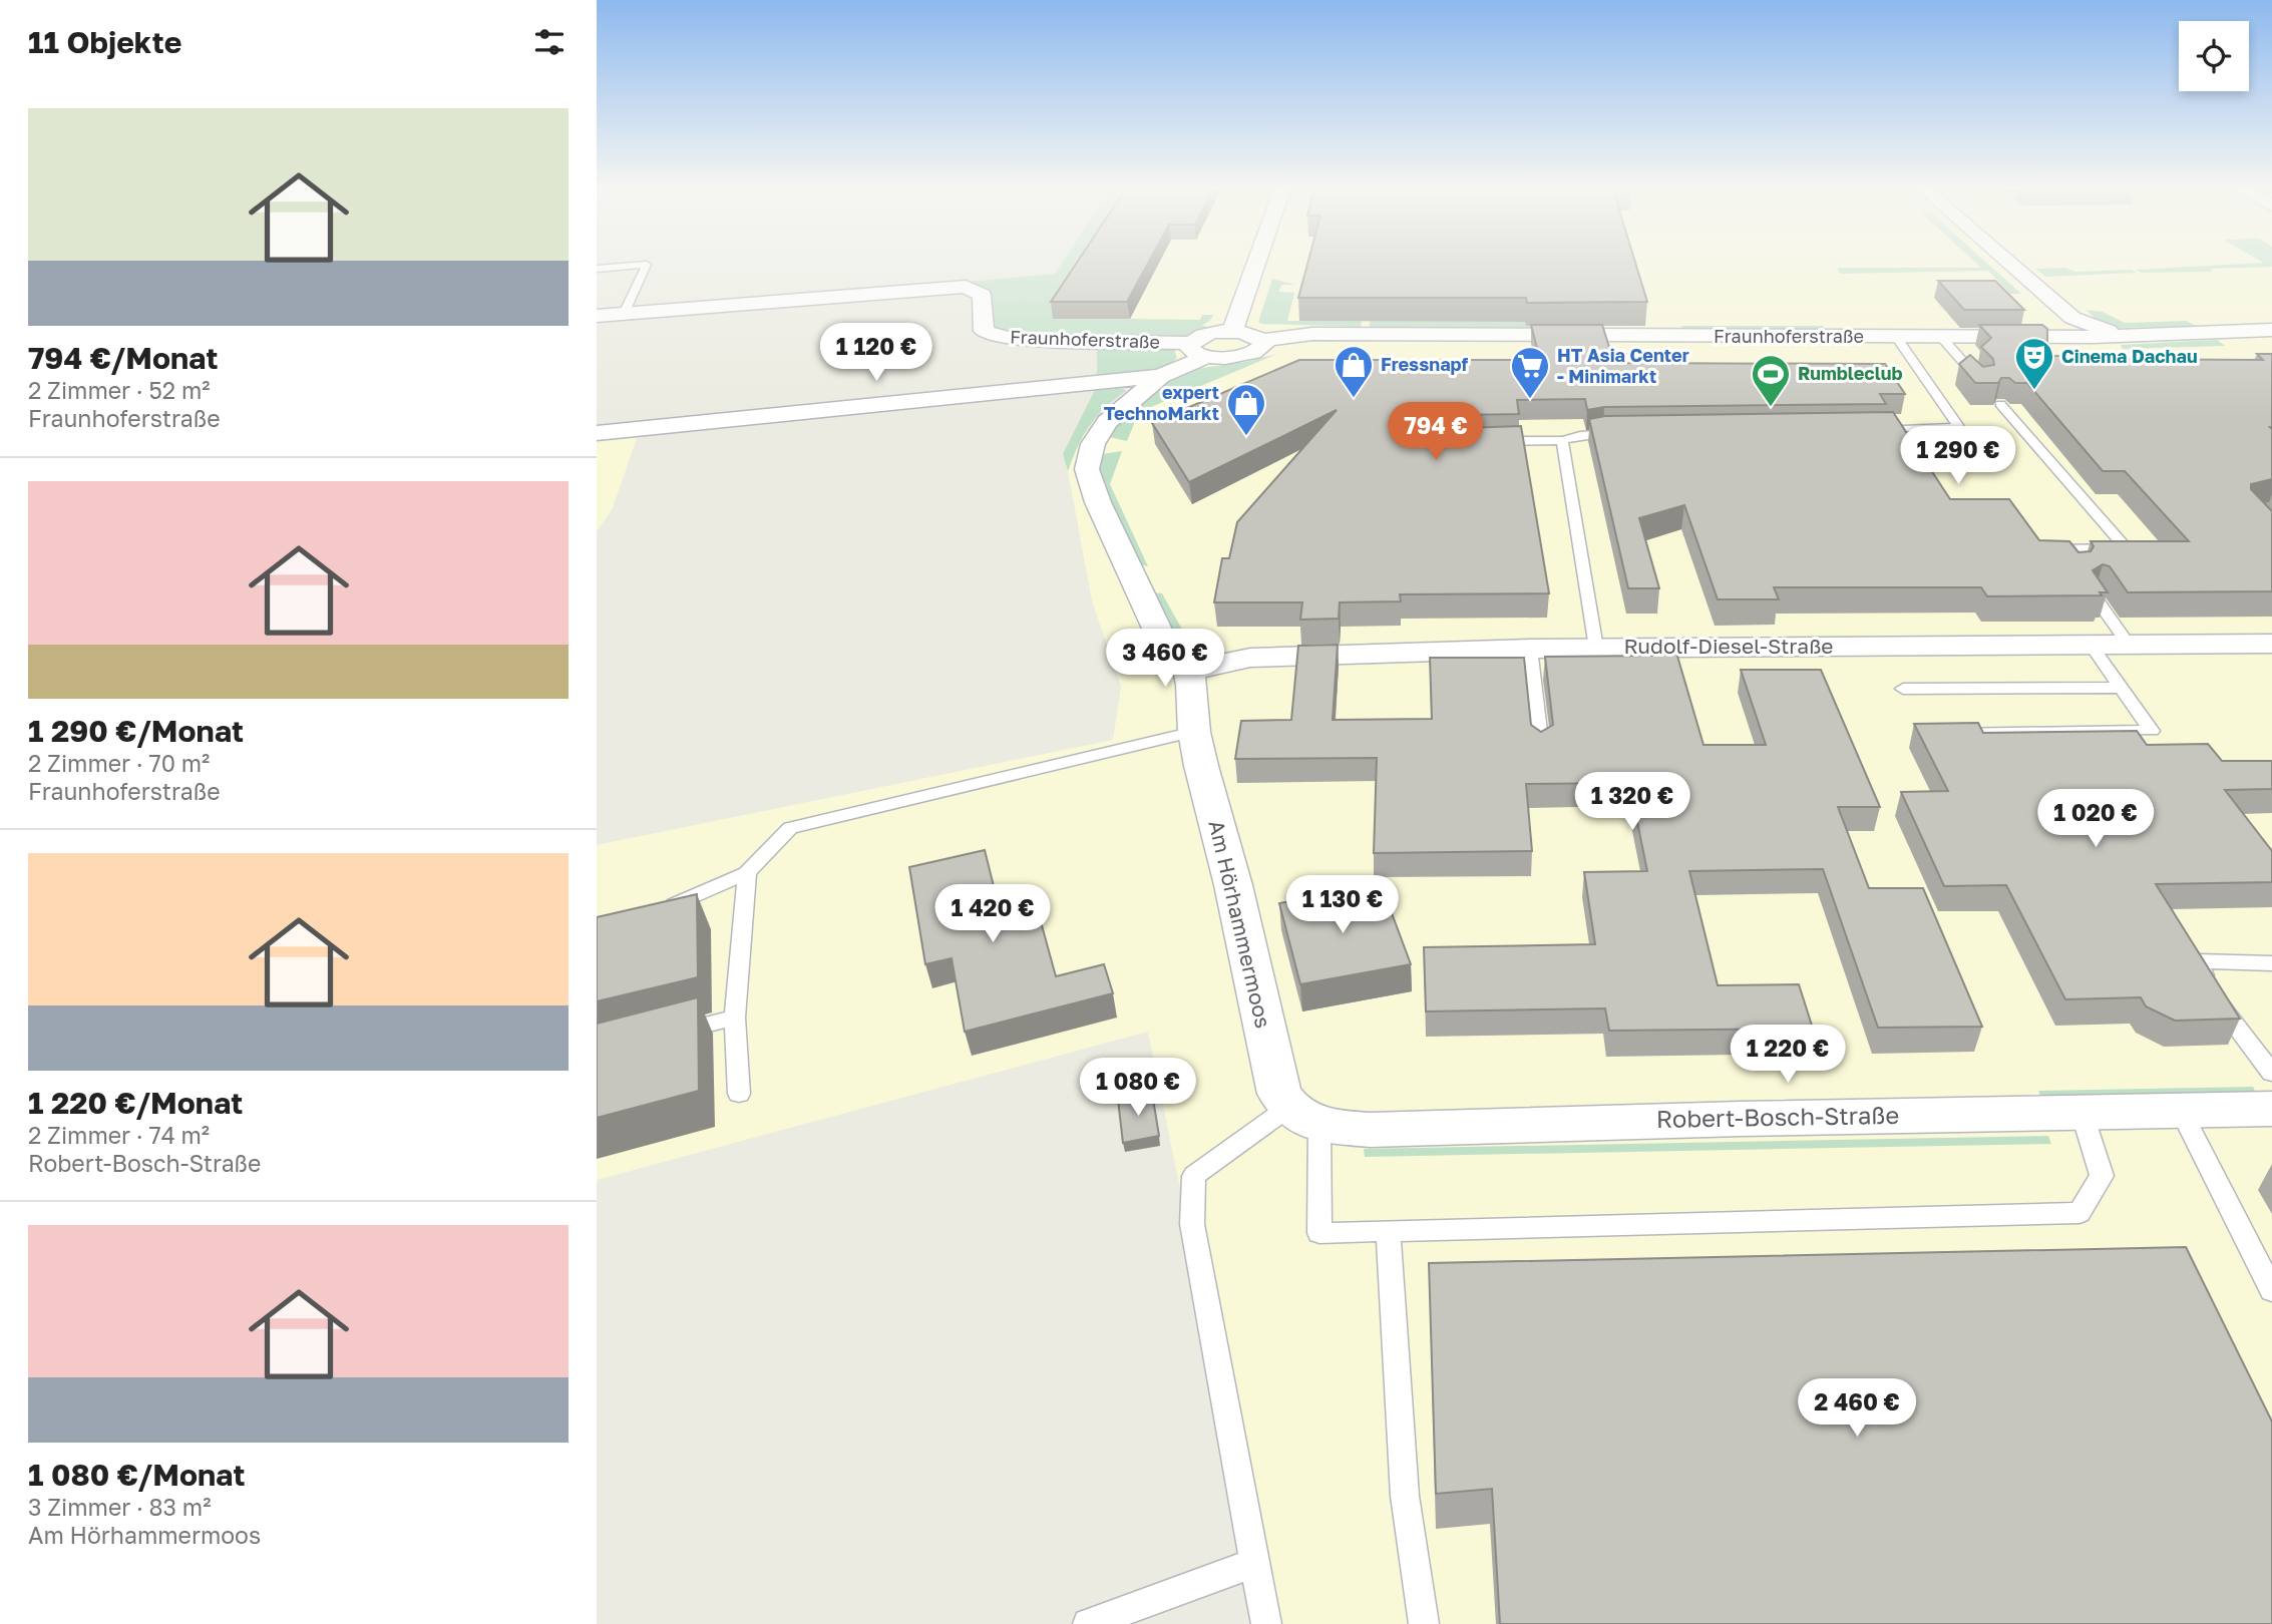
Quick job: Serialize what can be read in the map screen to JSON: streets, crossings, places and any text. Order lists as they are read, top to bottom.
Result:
{
  "streets": {
    "street": [
      "Fraunhoferstraße",
      "Rudolf-Diesel-Straße",
      "Am Hörhammermoos",
      "Robert-Bosch-Straße"
    ]
  },
  "crossings": [
    ["Fraunhoferstraße", "Am Hörhammermoos"],
    ["Rudolf-Diesel-Straße", "Am Hörhammermoos"],
    ["Am Hörhammermoos", "Robert-Bosch-Straße"]
  ],
  "places": {
    "theatre": ["Cinema Dachau"],
    "shop": ["Fressnapf", "expert TechnoMarkt"],
    "supermarket": ["HT Asia Center - Minimarkt"],
    "sports": ["Rumbleclub"]
  },
  "page": {
    "heading": "11 Objekte",
    "list": [
      {
        "name": "794 €/Monat",
        "note": "2 Zimmer · 52 m² · Fraunhoferstraße"
      },
      {
        "name": "1 290 €/Monat",
        "note": "2 Zimmer · 70 m² · Fraunhoferstraße"
      },
      {
        "name": "1 220 €/Monat",
        "note": "2 Zimmer · 74 m² · Robert-Bosch-Straße"
      },
      {
        "name": "1 080 €/Monat",
        "note": "3 Zimmer · 83 m² · Am Hörhammermoos"
      }
    ],
    "price": [
      "1 120 €",
      "794 €",
      "1 290 €",
      "3 460 €",
      "1 320 €",
      "1 020 €",
      "1 130 €",
      "1 420 €",
      "1 220 €",
      "1 080 €",
      "2 460 €"
    ]
  }
}
